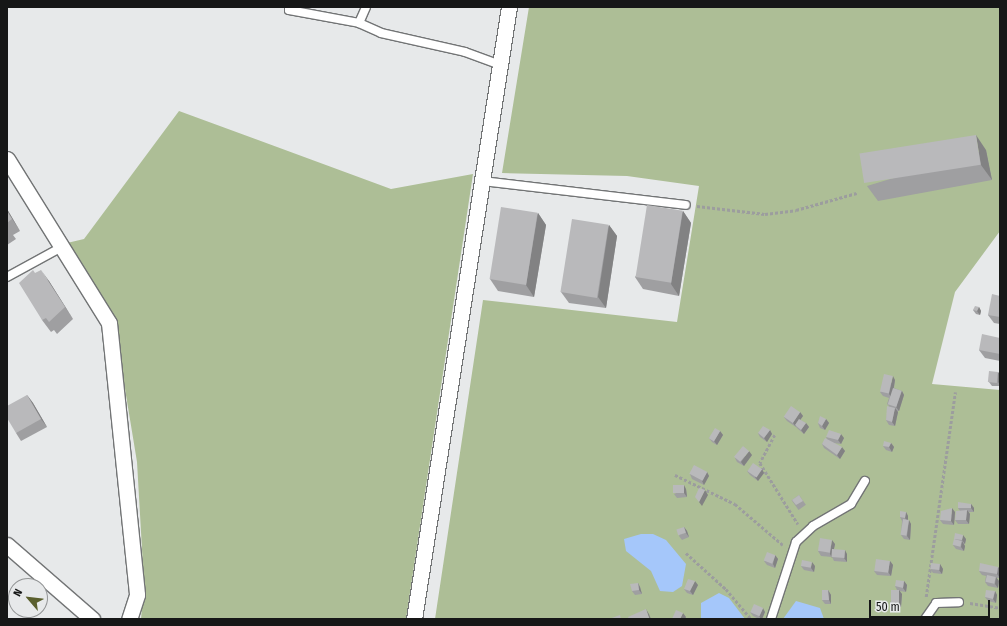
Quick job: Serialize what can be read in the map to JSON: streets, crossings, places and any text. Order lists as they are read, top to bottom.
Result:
{
  "scale_bar": "50 m",
  "north": "top left"
}
